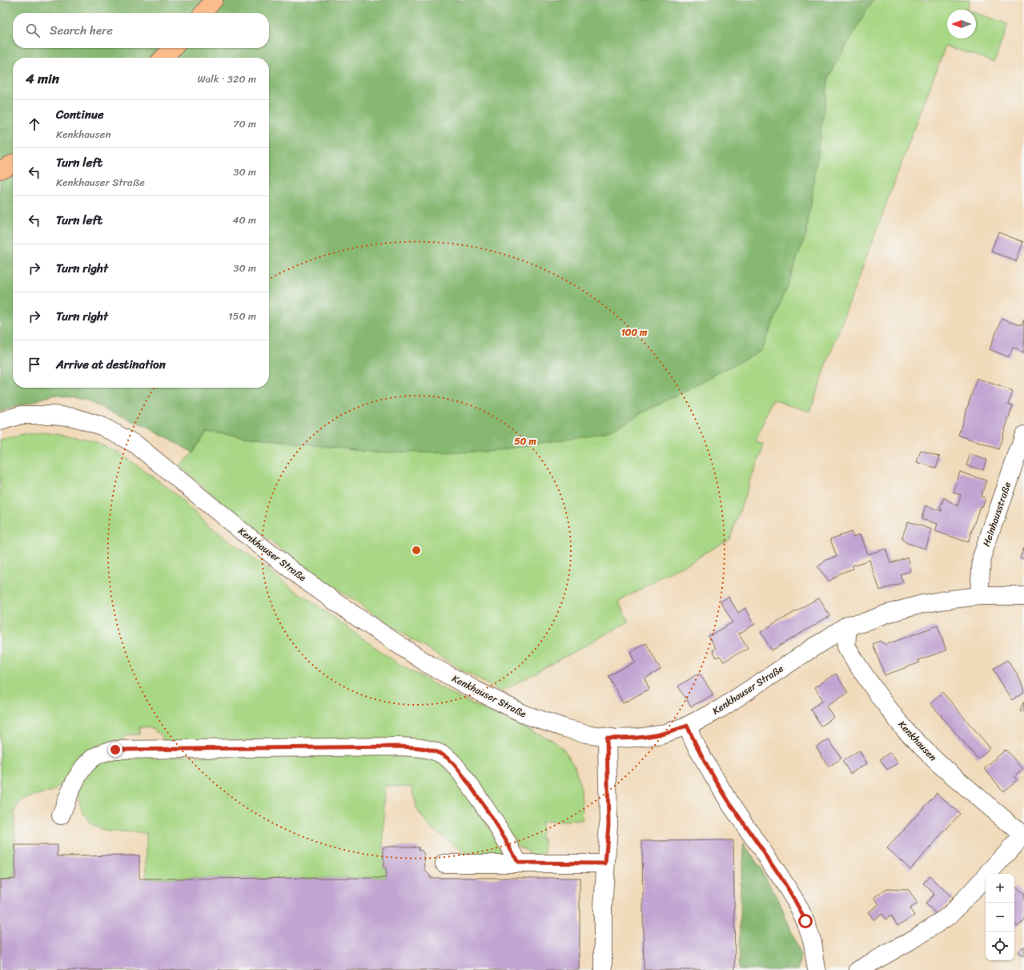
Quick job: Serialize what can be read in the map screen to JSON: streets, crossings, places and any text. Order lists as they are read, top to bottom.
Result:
{
  "streets": {
    "street": ["Heinhausstraße", "Kenkhauser Straße", "Kenkhausen"]
  },
  "crossings": [
    ["Heinhausstraße", "Kenkhauser Straße"],
    ["Kenkhauser Straße", "Kenkhausen"]
  ],
  "north": "left",
  "page": {
    "search": "Search here",
    "heading": ["4 min", "Walk · 320 m"],
    "list": [
      ["Continue", "Kenkhausen", "70 m"],
      ["Turn left", "Kenkhauser Straße", "30 m"],
      ["Turn left", "40 m"],
      ["Turn right", "30 m"],
      ["Turn right", "150 m"],
      "Arrive at destination"
    ],
    "map_buttons": ["+", "−"]
  },
  "rings": ["100 m", "50 m"]
}
